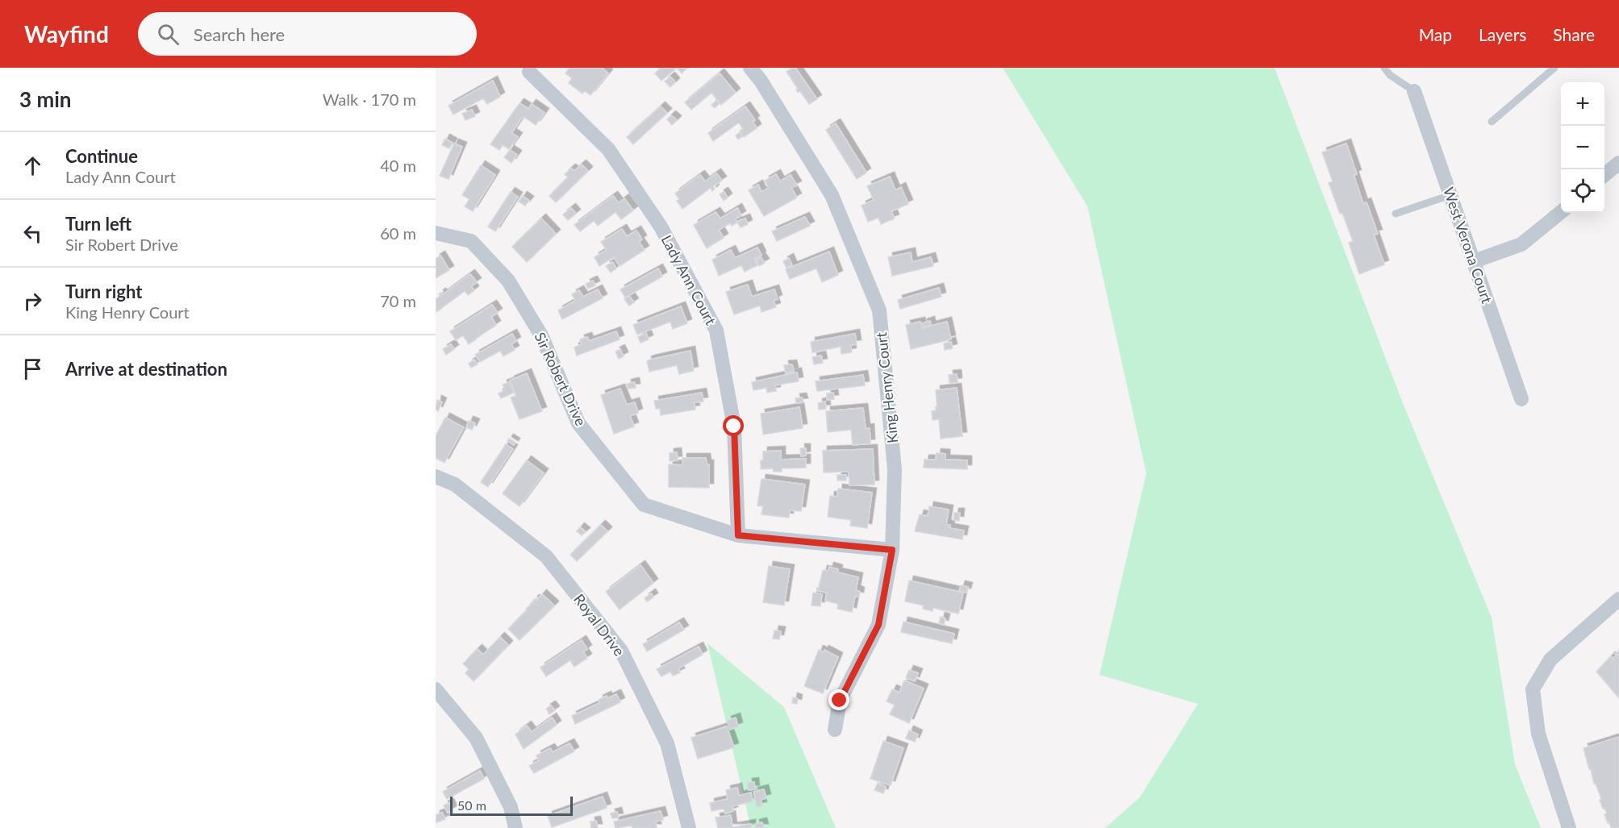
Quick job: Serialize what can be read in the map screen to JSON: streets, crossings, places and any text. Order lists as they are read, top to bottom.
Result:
{
  "streets": {
    "street": [
      "West Verona Court",
      "Lady Ann Court",
      "Sir Robert Drive",
      "King Henry Court",
      "Royal Drive"
    ]
  },
  "crossings": [
    ["Lady Ann Court", "Sir Robert Drive"],
    ["Sir Robert Drive", "King Henry Court"]
  ],
  "scale_bar": "50 m",
  "page": {
    "header": "Wayfind",
    "search": "Search here",
    "nav": ["Map", "Layers", "Share"],
    "heading": ["3 min", "Walk · 170 m"],
    "map_buttons": ["+", "−"],
    "list": [
      ["Continue", "Lady Ann Court", "40 m"],
      ["Turn left", "Sir Robert Drive", "60 m"],
      ["Turn right", "King Henry Court", "70 m"],
      "Arrive at destination"
    ],
    "scale": "50 m"
  }
}
